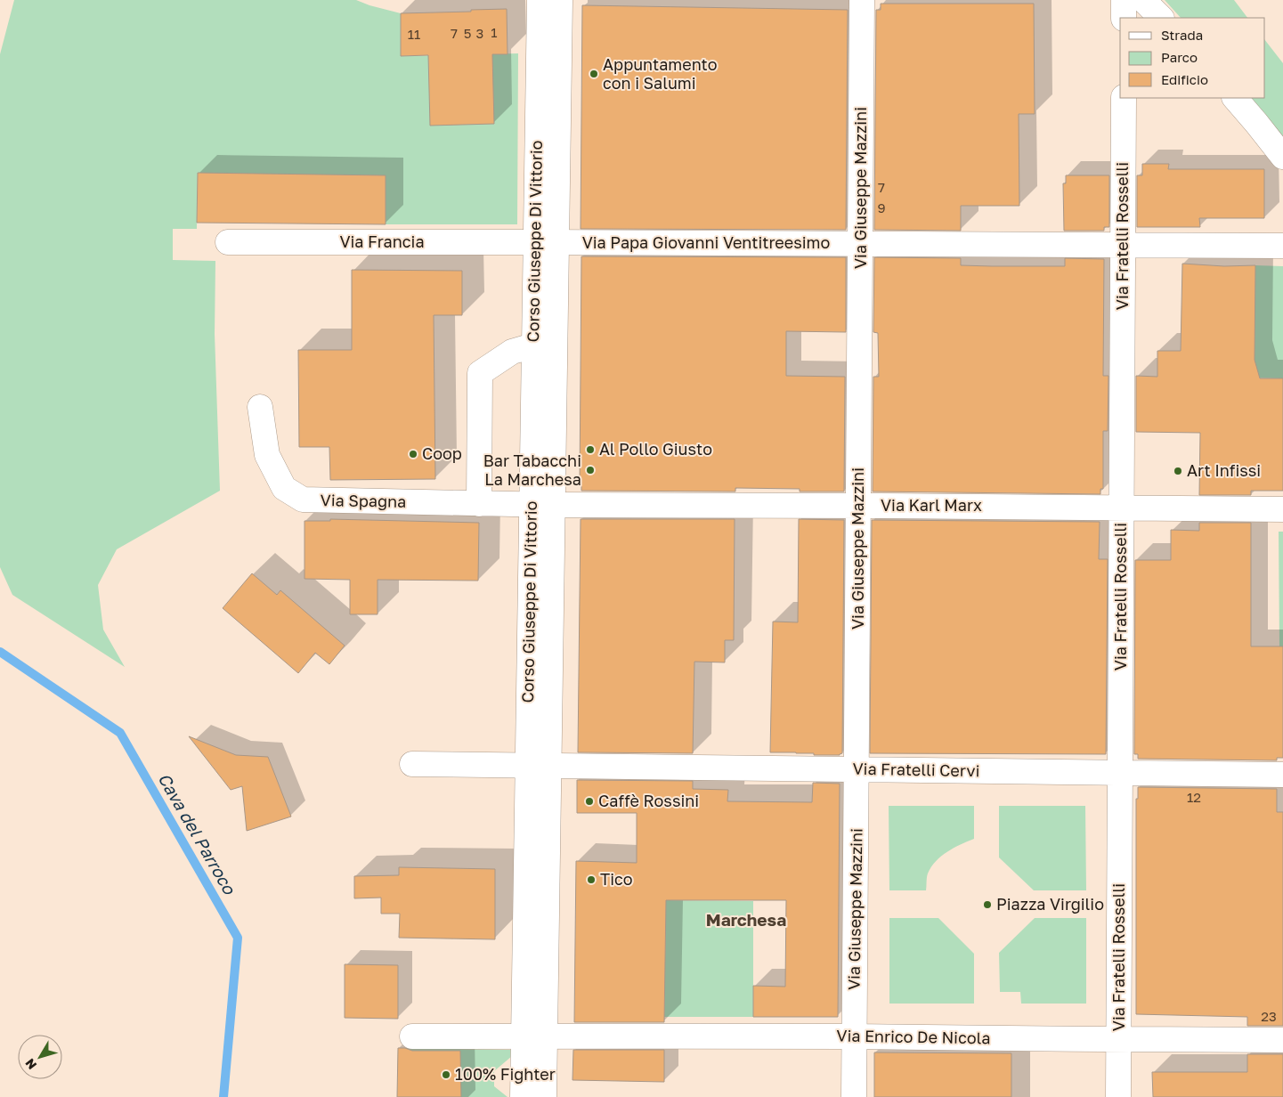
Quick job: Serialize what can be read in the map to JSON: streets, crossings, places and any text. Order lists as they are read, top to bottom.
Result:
{
  "streets": {
    "street": [
      "Via Giuseppe Mazzini",
      "Via Fratelli Rosselli",
      "Corso Giuseppe Di Vittorio",
      "Via Francia",
      "Via Papa Giovanni Ventitreesimo",
      "Via Spagna",
      "Via Karl Marx",
      "Via Fratelli Cervi",
      "Via Enrico De Nicola"
    ]
  },
  "crossings": [
    ["Via Giuseppe Mazzini", "Via Papa Giovanni Ventitreesimo"],
    ["Via Giuseppe Mazzini", "Via Karl Marx"],
    ["Via Giuseppe Mazzini", "Via Fratelli Cervi"],
    ["Via Giuseppe Mazzini", "Via Enrico De Nicola"],
    ["Via Fratelli Rosselli", "Via Papa Giovanni Ventitreesimo"],
    ["Via Fratelli Rosselli", "Via Karl Marx"],
    ["Via Fratelli Rosselli", "Via Fratelli Cervi"],
    ["Via Fratelli Rosselli", "Via Enrico De Nicola"],
    ["Corso Giuseppe Di Vittorio", "Via Francia"],
    ["Corso Giuseppe Di Vittorio", "Via Papa Giovanni Ventitreesimo"],
    ["Corso Giuseppe Di Vittorio", "Via Spagna"],
    ["Corso Giuseppe Di Vittorio", "Via Karl Marx"],
    ["Corso Giuseppe Di Vittorio", "Via Fratelli Cervi"],
    ["Corso Giuseppe Di Vittorio", "Via Enrico De Nicola"],
    ["Via Francia", "Via Papa Giovanni Ventitreesimo"],
    ["Via Spagna", "Via Karl Marx"]
  ],
  "districts": ["Marchesa"],
  "water": ["Cava del Parroco"],
  "places": [
    "Appuntamento con i Salumi",
    "Al Pollo Giusto",
    "Coop",
    "Bar Tabacchi La Marchesa",
    "Art Infissi",
    "Caffè Rossini",
    "Tico",
    "Piazza Virgilio",
    "100% Fighter"
  ],
  "house_numbers": [
    "1",
    "7",
    "5",
    "3",
    "11",
    "7",
    "9",
    "12",
    "23"
  ],
  "legend": ["Strada", "Parco", "Edificio"],
  "north": "bottom left"
}
